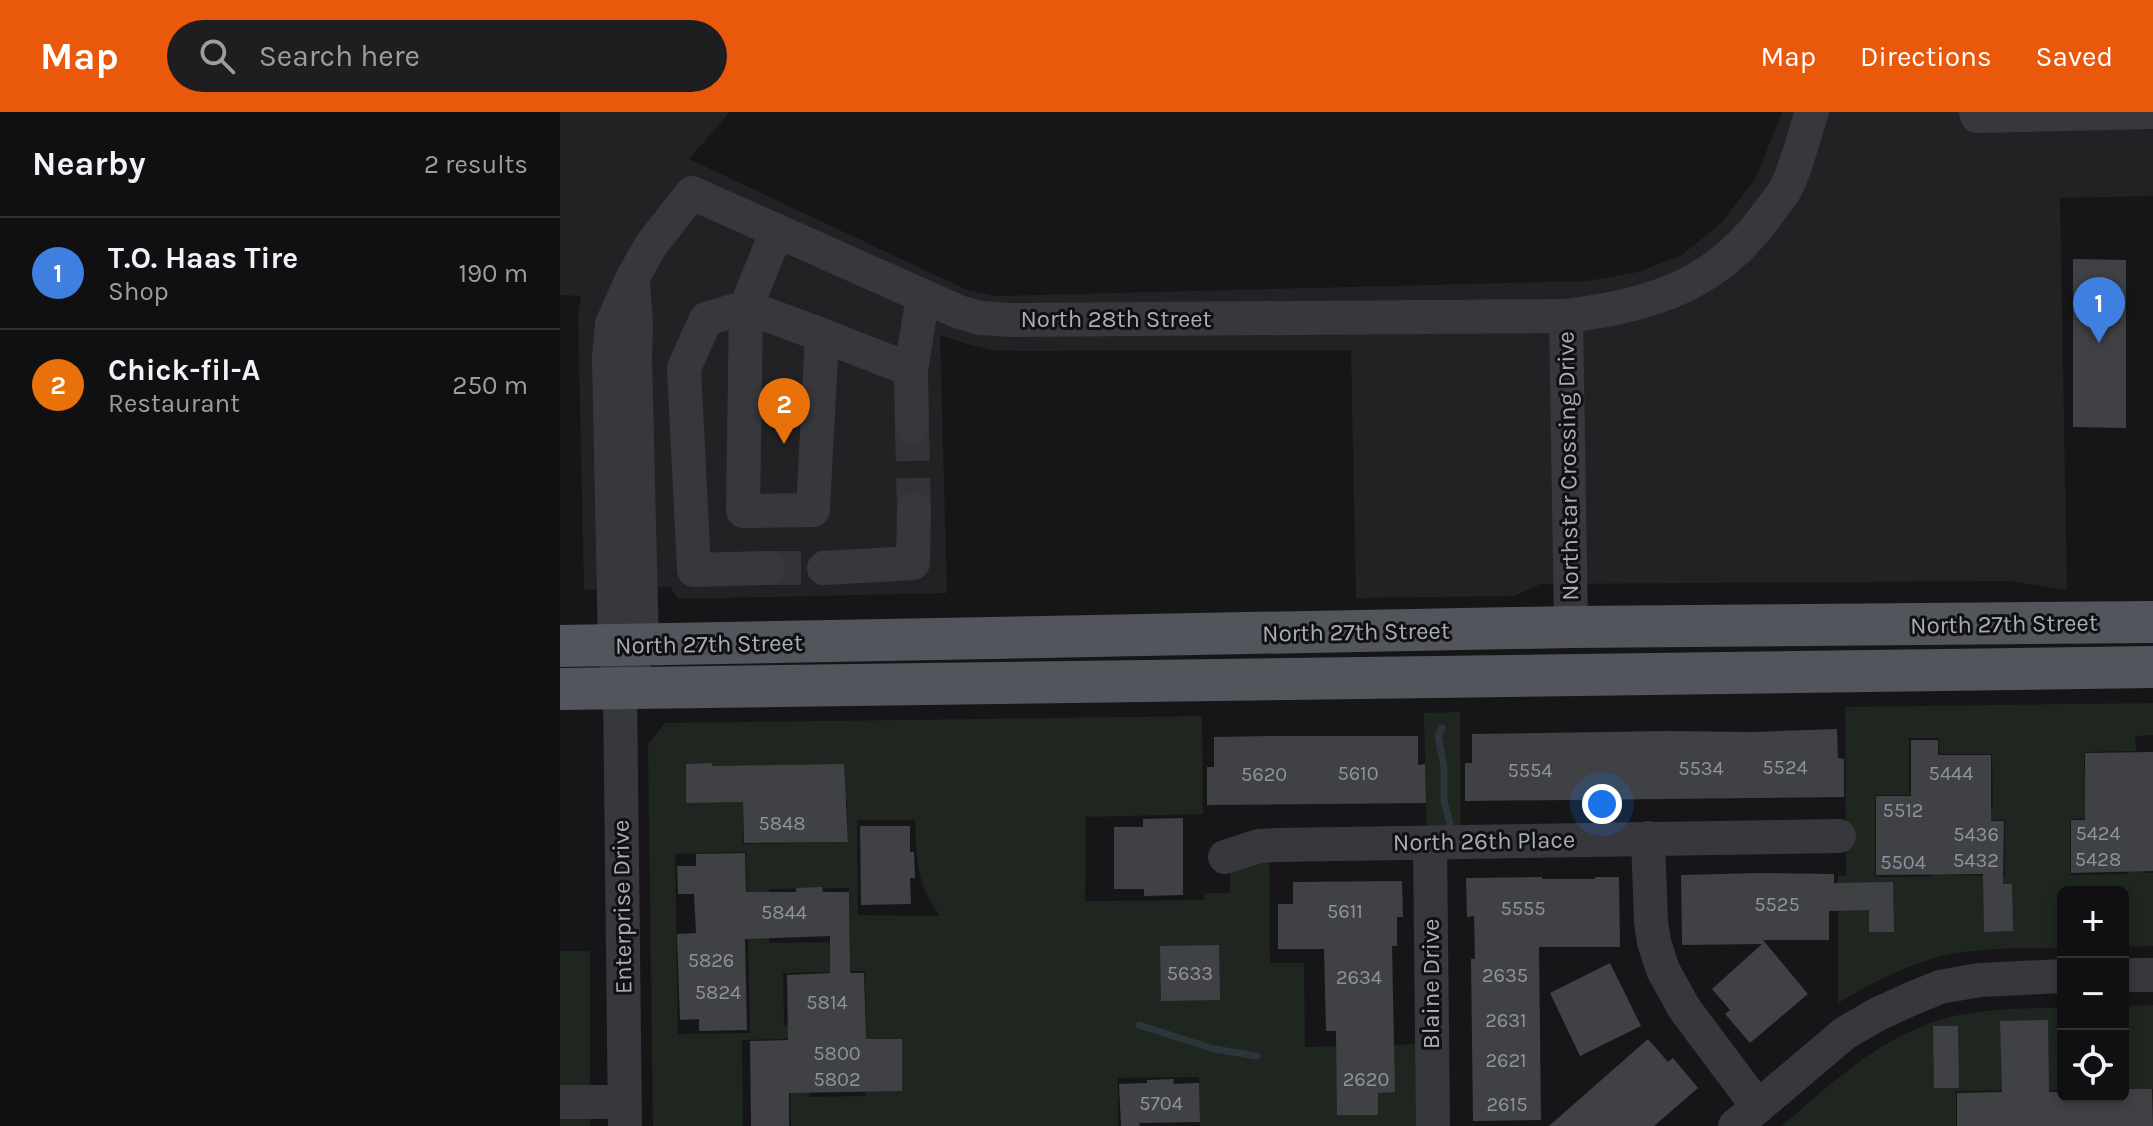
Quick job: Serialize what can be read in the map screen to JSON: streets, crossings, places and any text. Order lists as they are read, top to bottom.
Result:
{
  "streets": {
    "main road": ["North 27th Street"],
    "street": [
      "North 28th Street",
      "Northstar Crossing Drive",
      "North 26th Place",
      "Enterprise Drive",
      "Blaine Drive"
    ]
  },
  "crossings": [
    ["North 28th Street", "Northstar Crossing Drive"],
    ["North 28th Street", "Enterprise Drive"],
    ["Northstar Crossing Drive", "North 27th Street"],
    ["North 27th Street", "Enterprise Drive"],
    ["North 26th Place", "Blaine Drive"]
  ],
  "house_numbers": [
    "5524",
    "5534",
    "5554",
    "5610",
    "5444",
    "5620",
    "5512",
    "5848",
    "5424",
    "5436",
    "5428",
    "5432",
    "5504",
    "5525",
    "5555",
    "5611",
    "5844",
    "5826",
    "5633",
    "2635",
    "2634",
    "5824",
    "5814",
    "2631",
    "5800",
    "2621",
    "5802",
    "2620",
    "5704",
    "2615"
  ],
  "page": {
    "header": "Map",
    "search": "Search here",
    "nav": ["Map", "Directions", "Saved"],
    "heading": ["Nearby", "2 results"],
    "list": [
      {
        "mark": "1",
        "name": "T.O. Haas Tire",
        "note": "Shop",
        "value": "190 m"
      },
      {
        "mark": "2",
        "name": "Chick-fil-A",
        "note": "Restaurant",
        "value": "250 m"
      }
    ],
    "pins": ["1", "2"],
    "map_buttons": ["+", "−"]
  }
}
